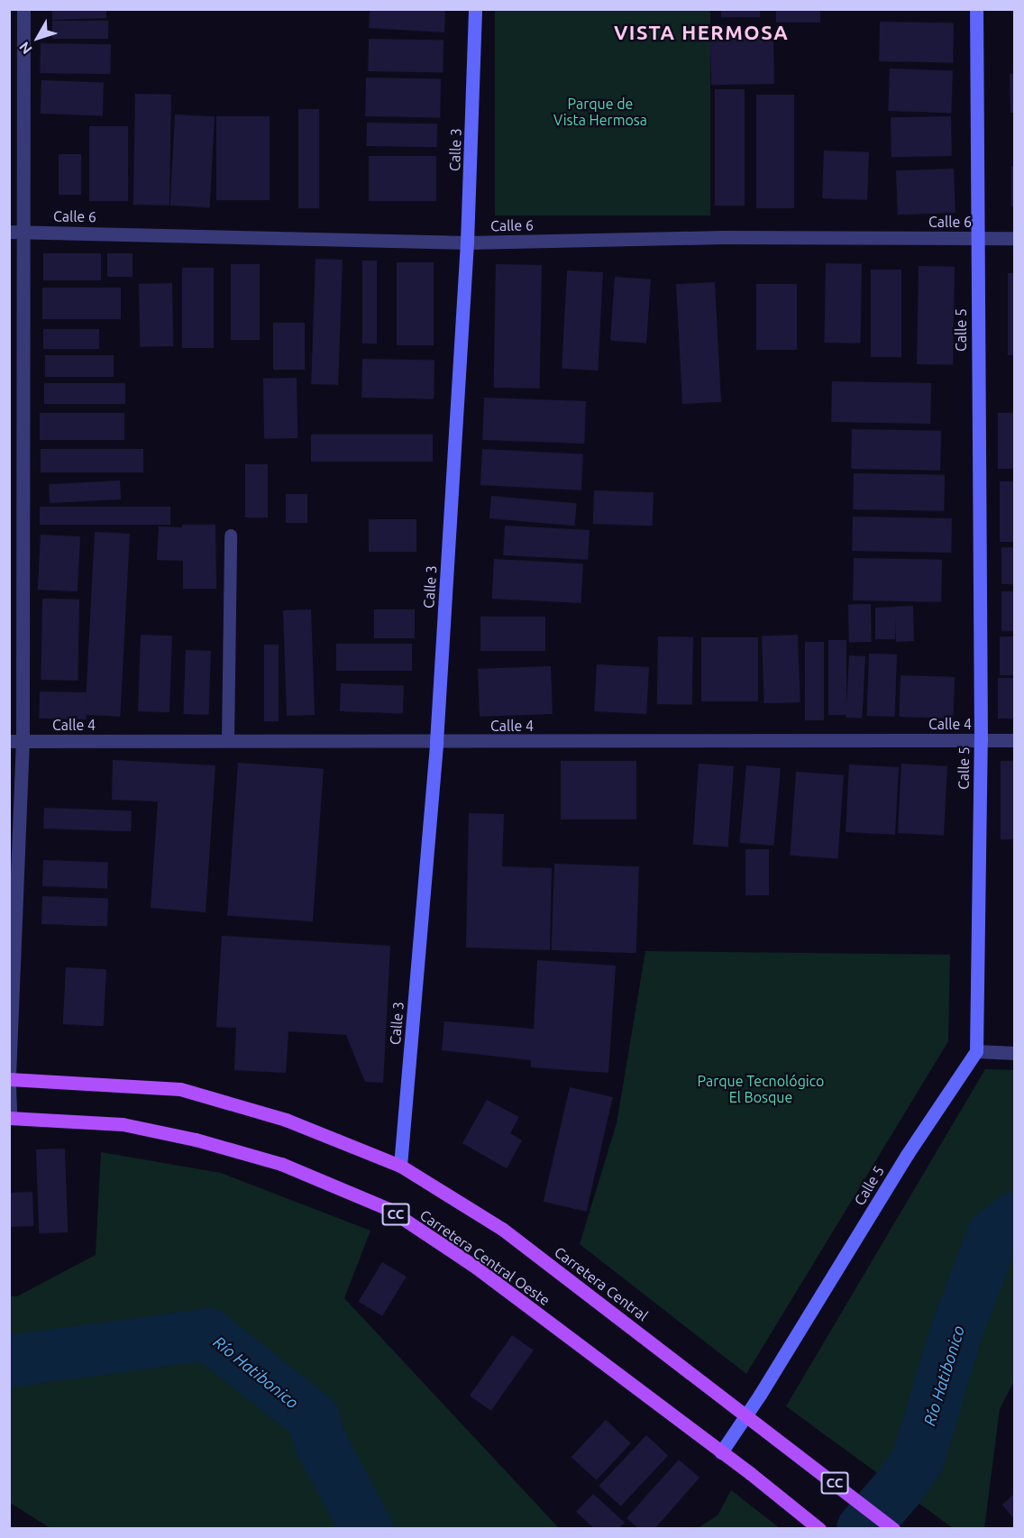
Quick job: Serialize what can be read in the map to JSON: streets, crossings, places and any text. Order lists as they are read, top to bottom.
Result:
{
  "streets": {
    "main road": [
      "Calle 3",
      "Calle 5",
      "CC",
      "Carretera Central Oeste",
      "Carretera Central"
    ],
    "street": ["Calle 6", "Calle 4"]
  },
  "crossings": [
    ["Calle 3", "Calle 6"],
    ["Calle 3", "Calle 4"],
    ["Calle 3", "CC"],
    ["Calle 3", "Carretera Central"],
    ["Calle 6", "Calle 5"],
    ["Calle 5", "Calle 4"],
    ["Calle 5", "CC"],
    ["Calle 5", "Carretera Central Oeste"],
    ["Calle 5", "Carretera Central"],
    ["CC", "Carretera Central Oeste"],
    ["CC", "Carretera Central"]
  ],
  "districts": ["VISTA HERMOSA"],
  "water": ["Río Hatibonico"],
  "parks": ["Parque de Vista Hermosa", "Parque Tecnológico El Bosque"],
  "north": "bottom left"
}
